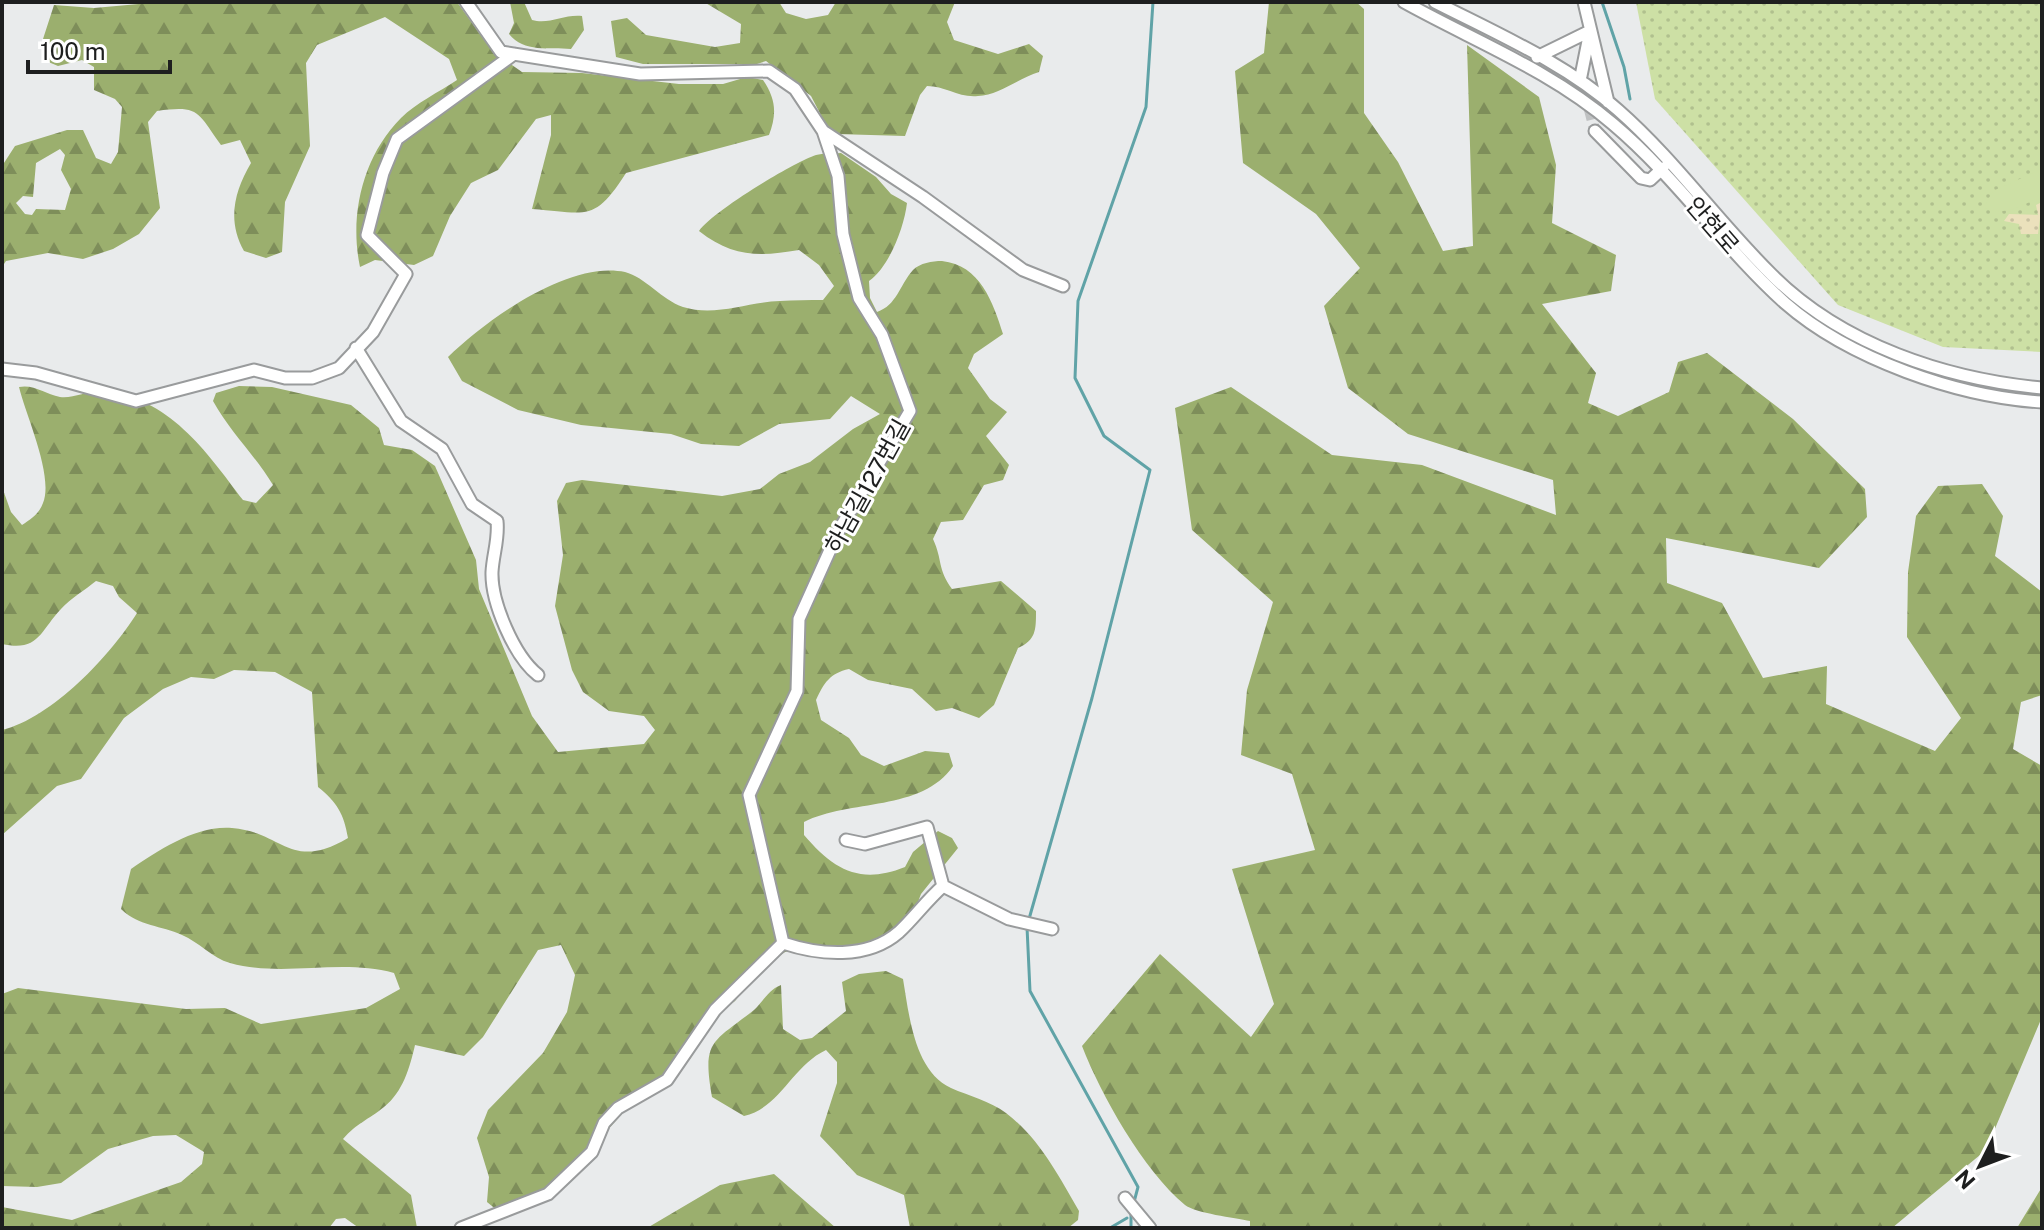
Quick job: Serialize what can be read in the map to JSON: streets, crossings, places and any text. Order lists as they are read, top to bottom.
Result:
{
  "streets": {
    "street": ["안현로", "하남길127번길"]
  },
  "scale_bar": "100 m",
  "north": "bottom left"
}
